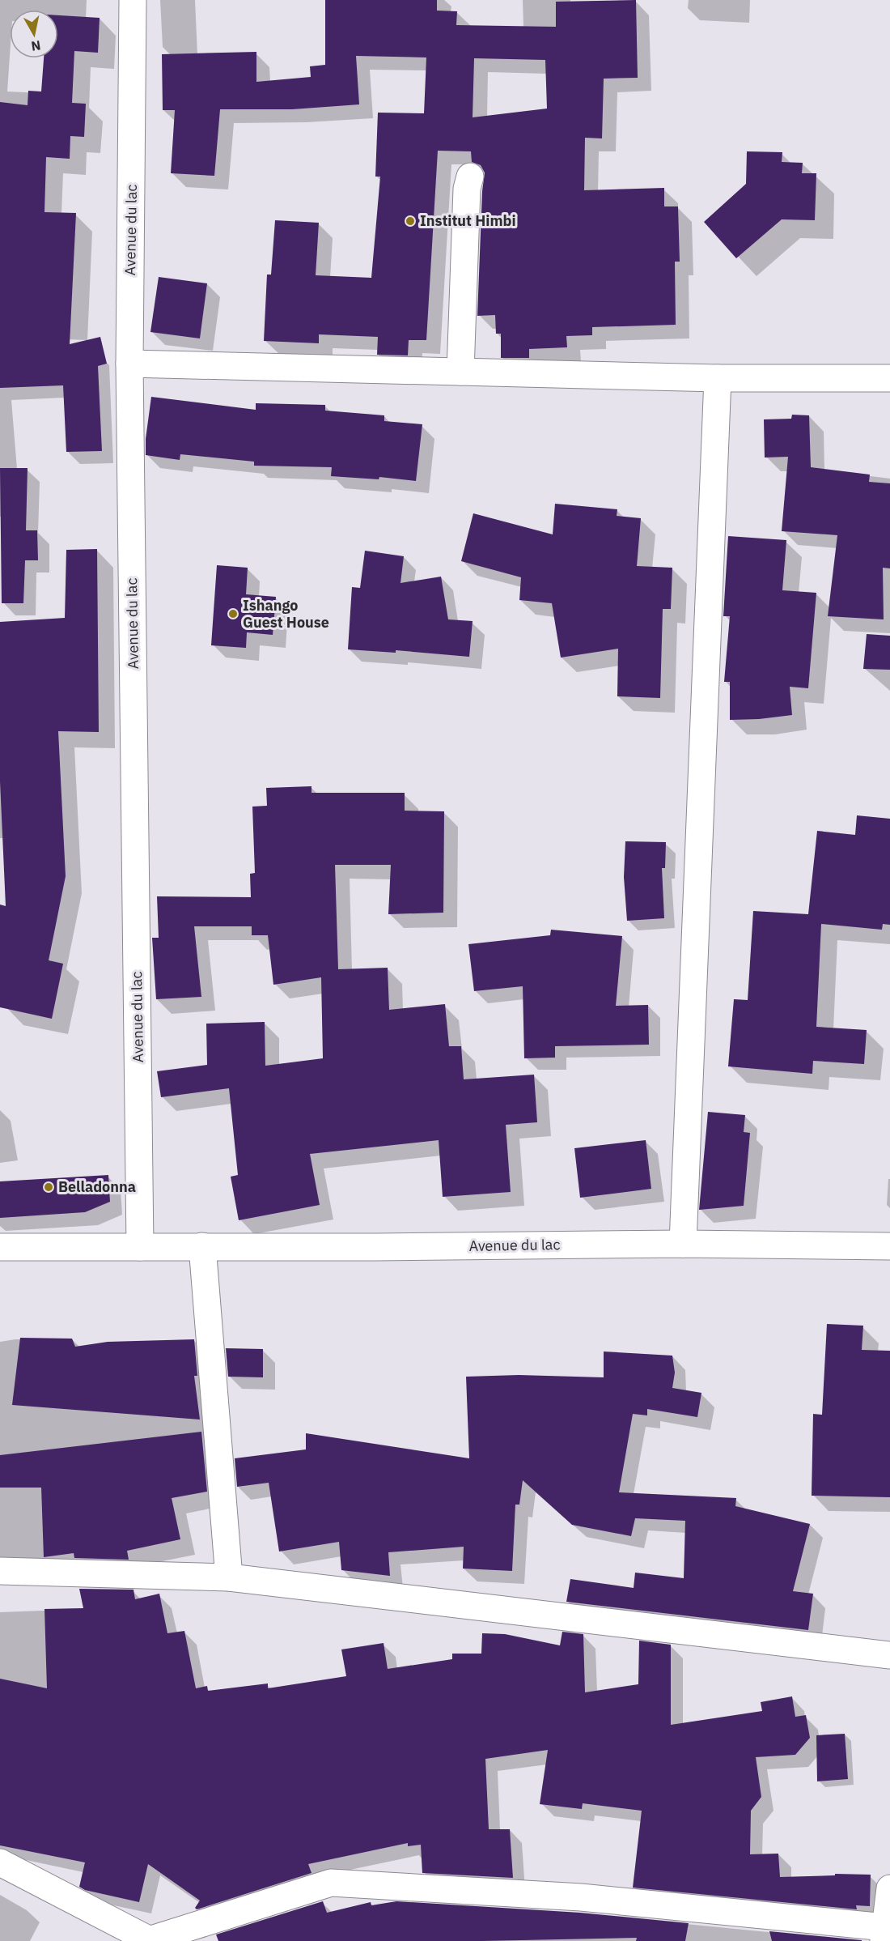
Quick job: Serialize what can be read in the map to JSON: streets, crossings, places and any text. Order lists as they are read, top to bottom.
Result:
{
  "streets": {
    "street": ["Avenue du lac"]
  },
  "places": ["Institut Himbi", "Ishango Guest House", "Belladonna"],
  "north": "bottom"
}
